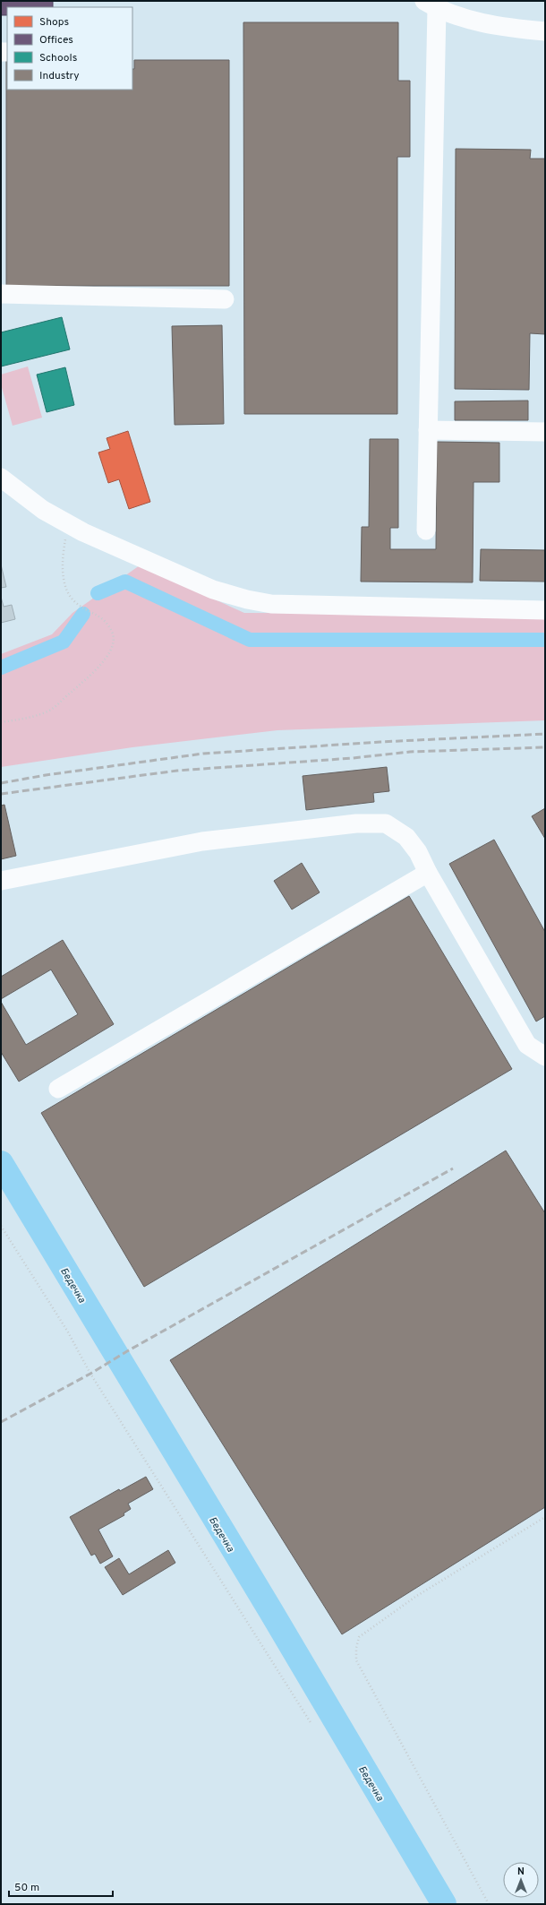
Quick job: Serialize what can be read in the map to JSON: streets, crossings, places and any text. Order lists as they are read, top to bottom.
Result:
{
  "water": ["Бедечка"],
  "legend": [
    "Shops",
    "Offices",
    "Schools",
    "Industry"
  ],
  "scale_bar": "50 m",
  "north": "top"
}
